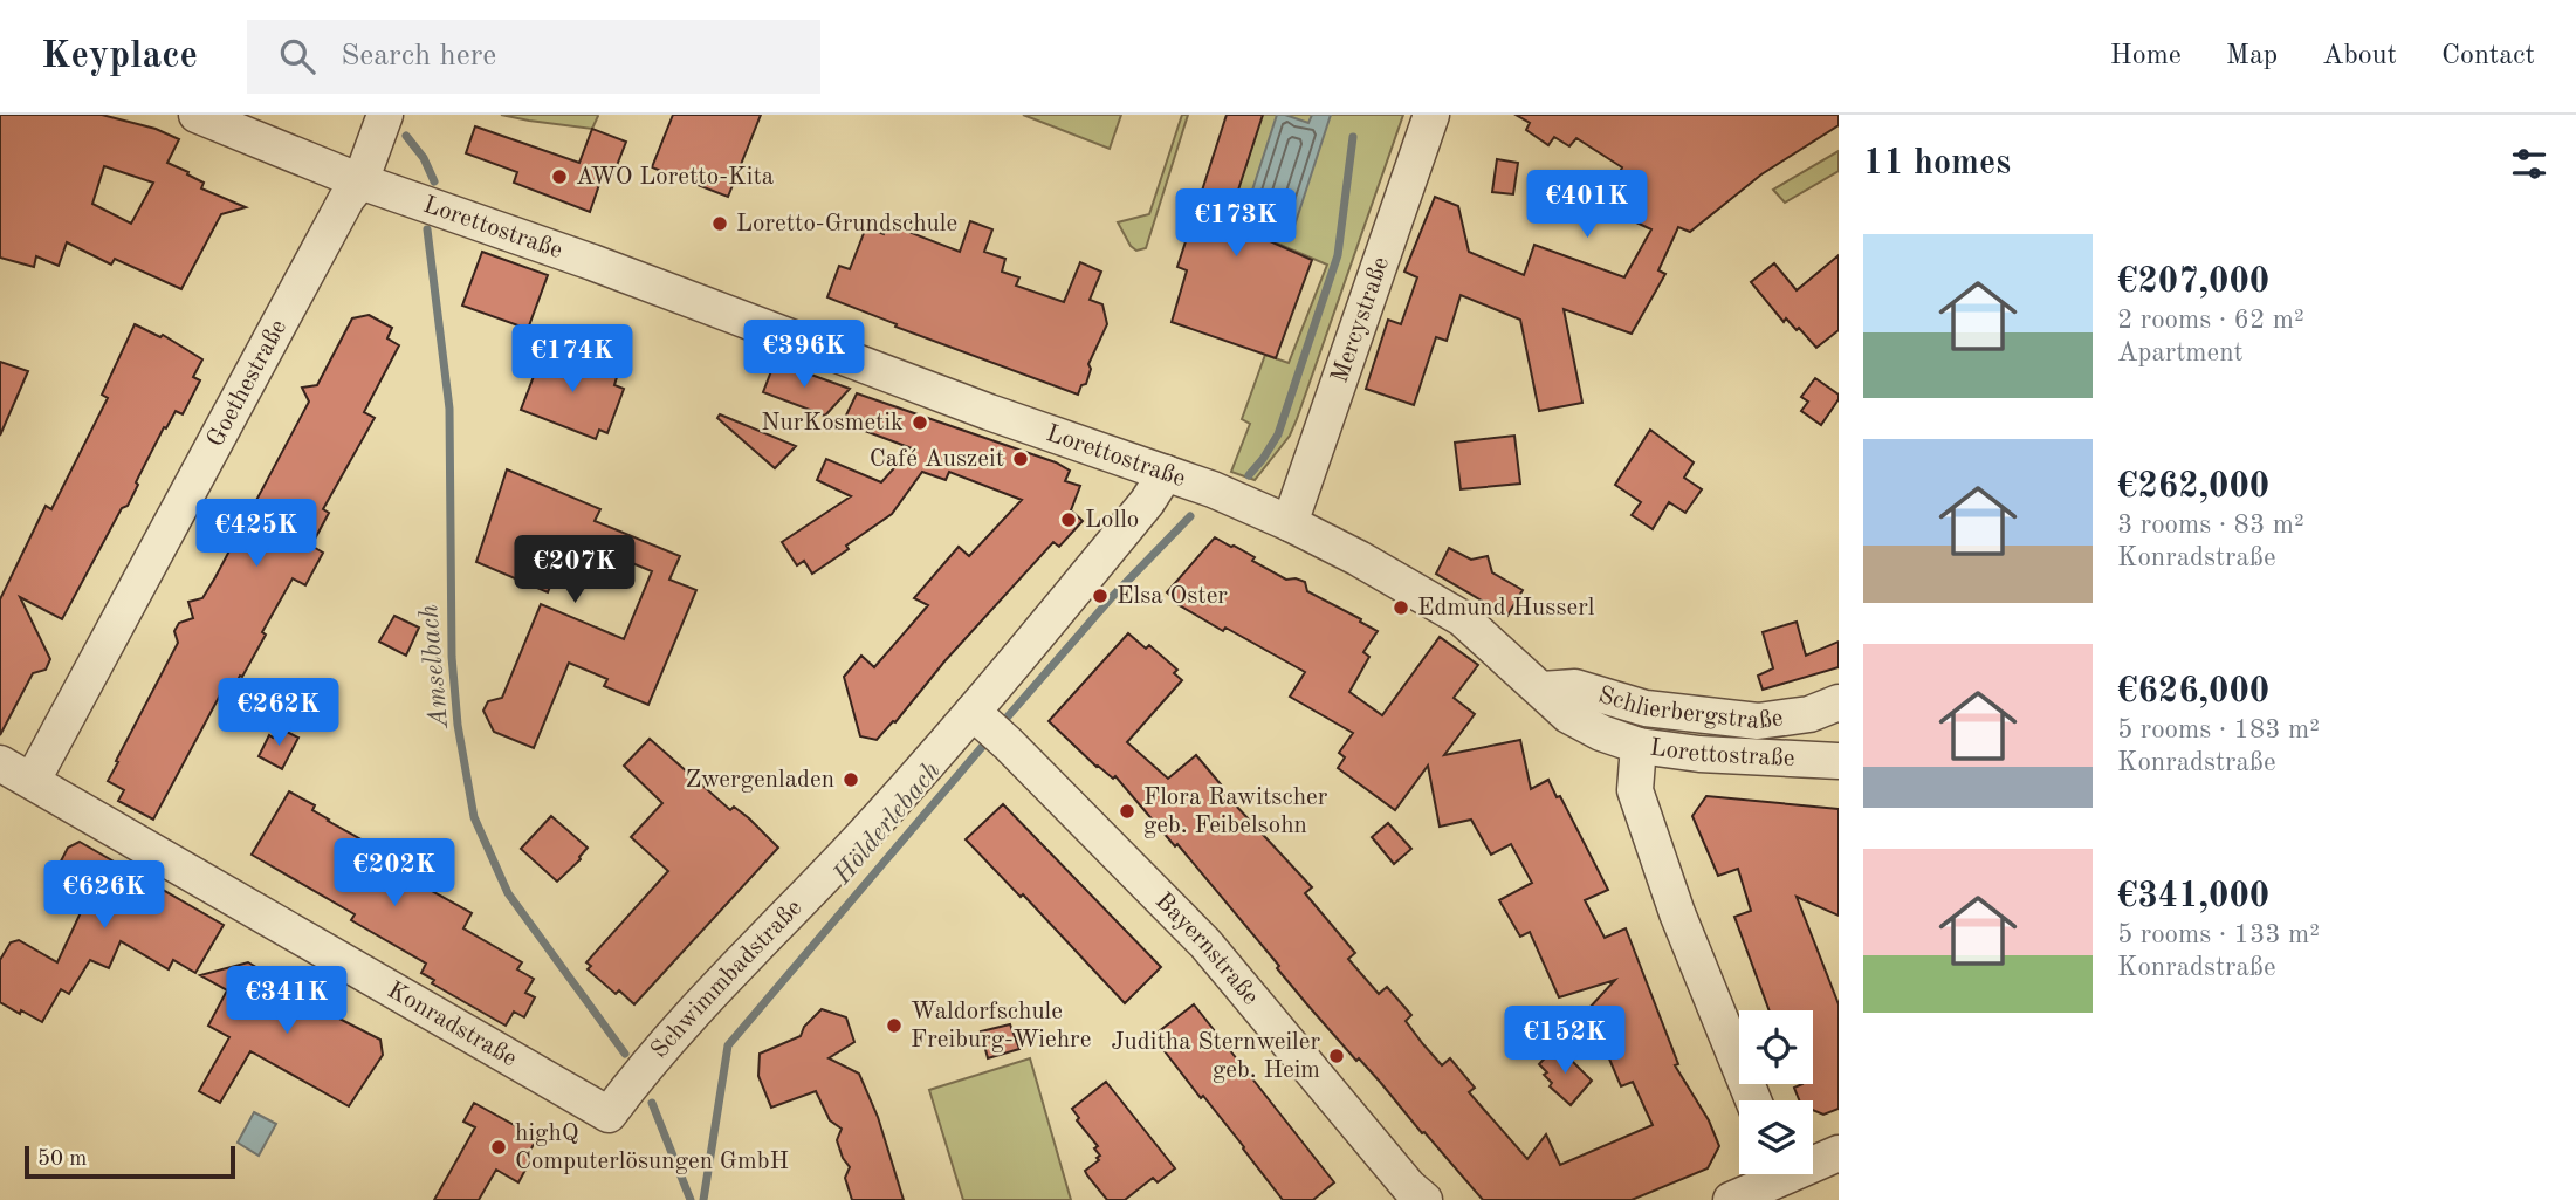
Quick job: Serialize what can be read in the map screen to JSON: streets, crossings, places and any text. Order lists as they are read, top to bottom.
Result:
{
  "streets": {
    "street": [
      "Lorettostraße",
      "Mercystraße",
      "Goethestraße",
      "Schlierbergstraße",
      "Bayernstraße",
      "Schwimmbadstraße",
      "Konradstraße"
    ]
  },
  "crossings": [
    ["Lorettostraße", "Mercystraße"],
    ["Lorettostraße", "Goethestraße"],
    ["Lorettostraße", "Schlierbergstraße"],
    ["Lorettostraße", "Schwimmbadstraße"],
    ["Goethestraße", "Konradstraße"],
    ["Bayernstraße", "Schwimmbadstraße"],
    ["Schwimmbadstraße", "Konradstraße"]
  ],
  "water": ["Amselbach", "Hölderlebach"],
  "places": [
    "AWO Loretto-Kita",
    "Loretto-Grundschule",
    "NurKosmetik",
    "Café Auszeit",
    "Lollo",
    "Elsa Oster",
    "Edmund Husserl",
    "Zwergenladen",
    "Flora Rawitscher geb. Feibelsohn",
    "Waldorfschule Freiburg-Wiehre",
    "Juditha Sternweiler geb. Heim",
    "highQ Computerlösungen GmbH"
  ],
  "scale_bar": "50 m",
  "page": {
    "header": "Keyplace",
    "search": "Search here",
    "nav": [
      "Home",
      "Map",
      "About",
      "Contact"
    ],
    "heading": "11 homes",
    "price": [
      "€401K",
      "€173K",
      "€396K",
      "€174K",
      "€425K",
      "€207K",
      "€262K",
      "€202K",
      "€626K",
      "€341K",
      "€152K"
    ],
    "list": [
      {
        "name": "€207,000",
        "note": "2 rooms · 62 m² · Apartment"
      },
      {
        "name": "€262,000",
        "note": "3 rooms · 83 m² · Konradstraße"
      },
      {
        "name": "€626,000",
        "note": "5 rooms · 183 m² · Konradstraße"
      },
      {
        "name": "€341,000",
        "note": "5 rooms · 133 m² · Konradstraße"
      }
    ],
    "scale": "50 m"
  }
}
